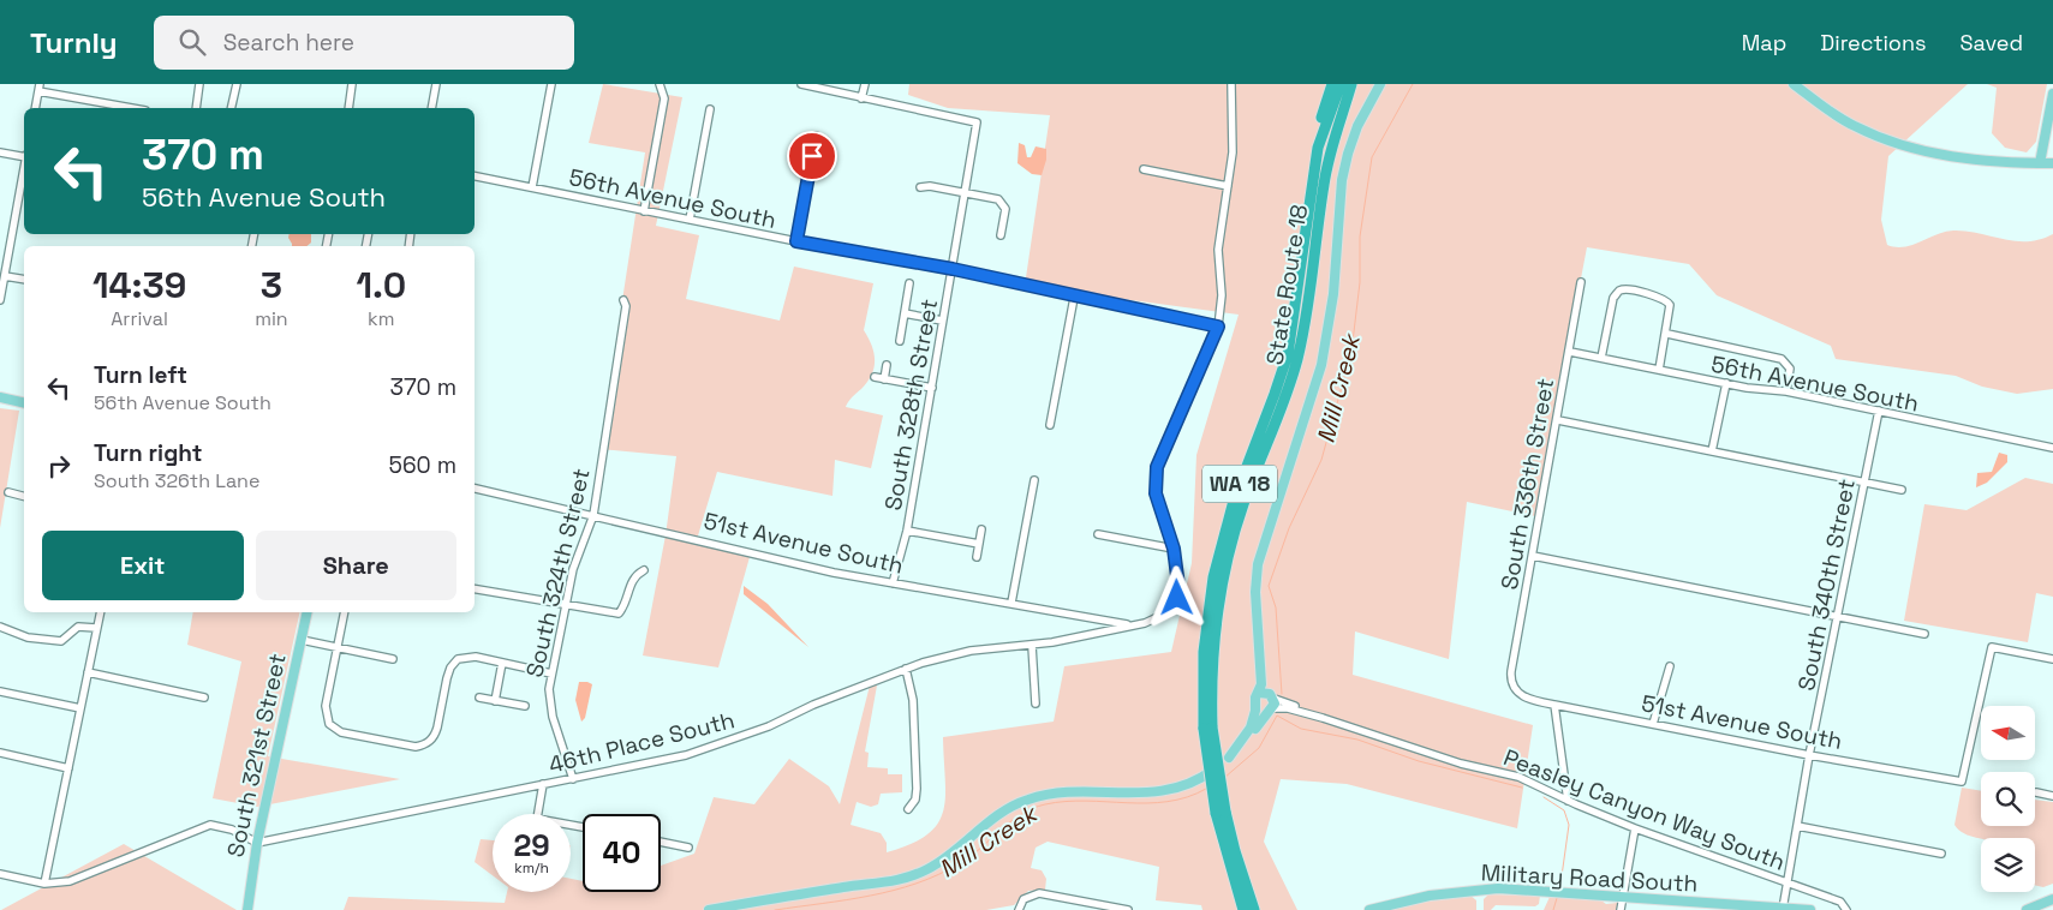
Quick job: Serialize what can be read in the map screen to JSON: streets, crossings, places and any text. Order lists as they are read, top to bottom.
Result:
{
  "streets": {
    "highway": ["State Route 18", "WA 18"],
    "main road": ["South 321st Street", "Military Road South"],
    "street": [
      "56th Avenue South",
      "South 328th Street",
      "South 336th Street",
      "51st Avenue South",
      "South 324th Street",
      "South 340th Street",
      "46th Place South",
      "Peasley Canyon Way South"
    ]
  },
  "crossings": [
    ["56th Avenue South", "South 328th Street"],
    ["56th Avenue South", "South 336th Street"],
    ["56th Avenue South", "South 340th Street"],
    ["56th Avenue South", "46th Place South"],
    ["South 328th Street", "51st Avenue South"],
    ["South 336th Street", "51st Avenue South"],
    ["51st Avenue South", "South 324th Street"],
    ["51st Avenue South", "South 340th Street"],
    ["51st Avenue South", "46th Place South"],
    ["South 324th Street", "46th Place South"],
    ["South 340th Street", "Peasley Canyon Way South"],
    ["South 340th Street", "Military Road South"],
    ["46th Place South", "South 321st Street"]
  ],
  "water": ["Mill Creek"],
  "north": "left",
  "page": {
    "header": "Turnly",
    "search": "Search here",
    "nav": ["Map", "Directions", "Saved"],
    "turn": ["370 m", "56th Avenue South"],
    "eta": [
      "14:39",
      "Arrival",
      "3",
      "min",
      "1.0",
      "km"
    ],
    "list": [
      {
        "name": "Turn left",
        "note": "56th Avenue South",
        "value": "370 m"
      },
      {
        "name": "Turn right",
        "note": "South 326th Lane",
        "value": "560 m"
      }
    ],
    "buttons": ["Exit", "Share"],
    "speed": "29 km/h",
    "limit": "40"
  }
}
